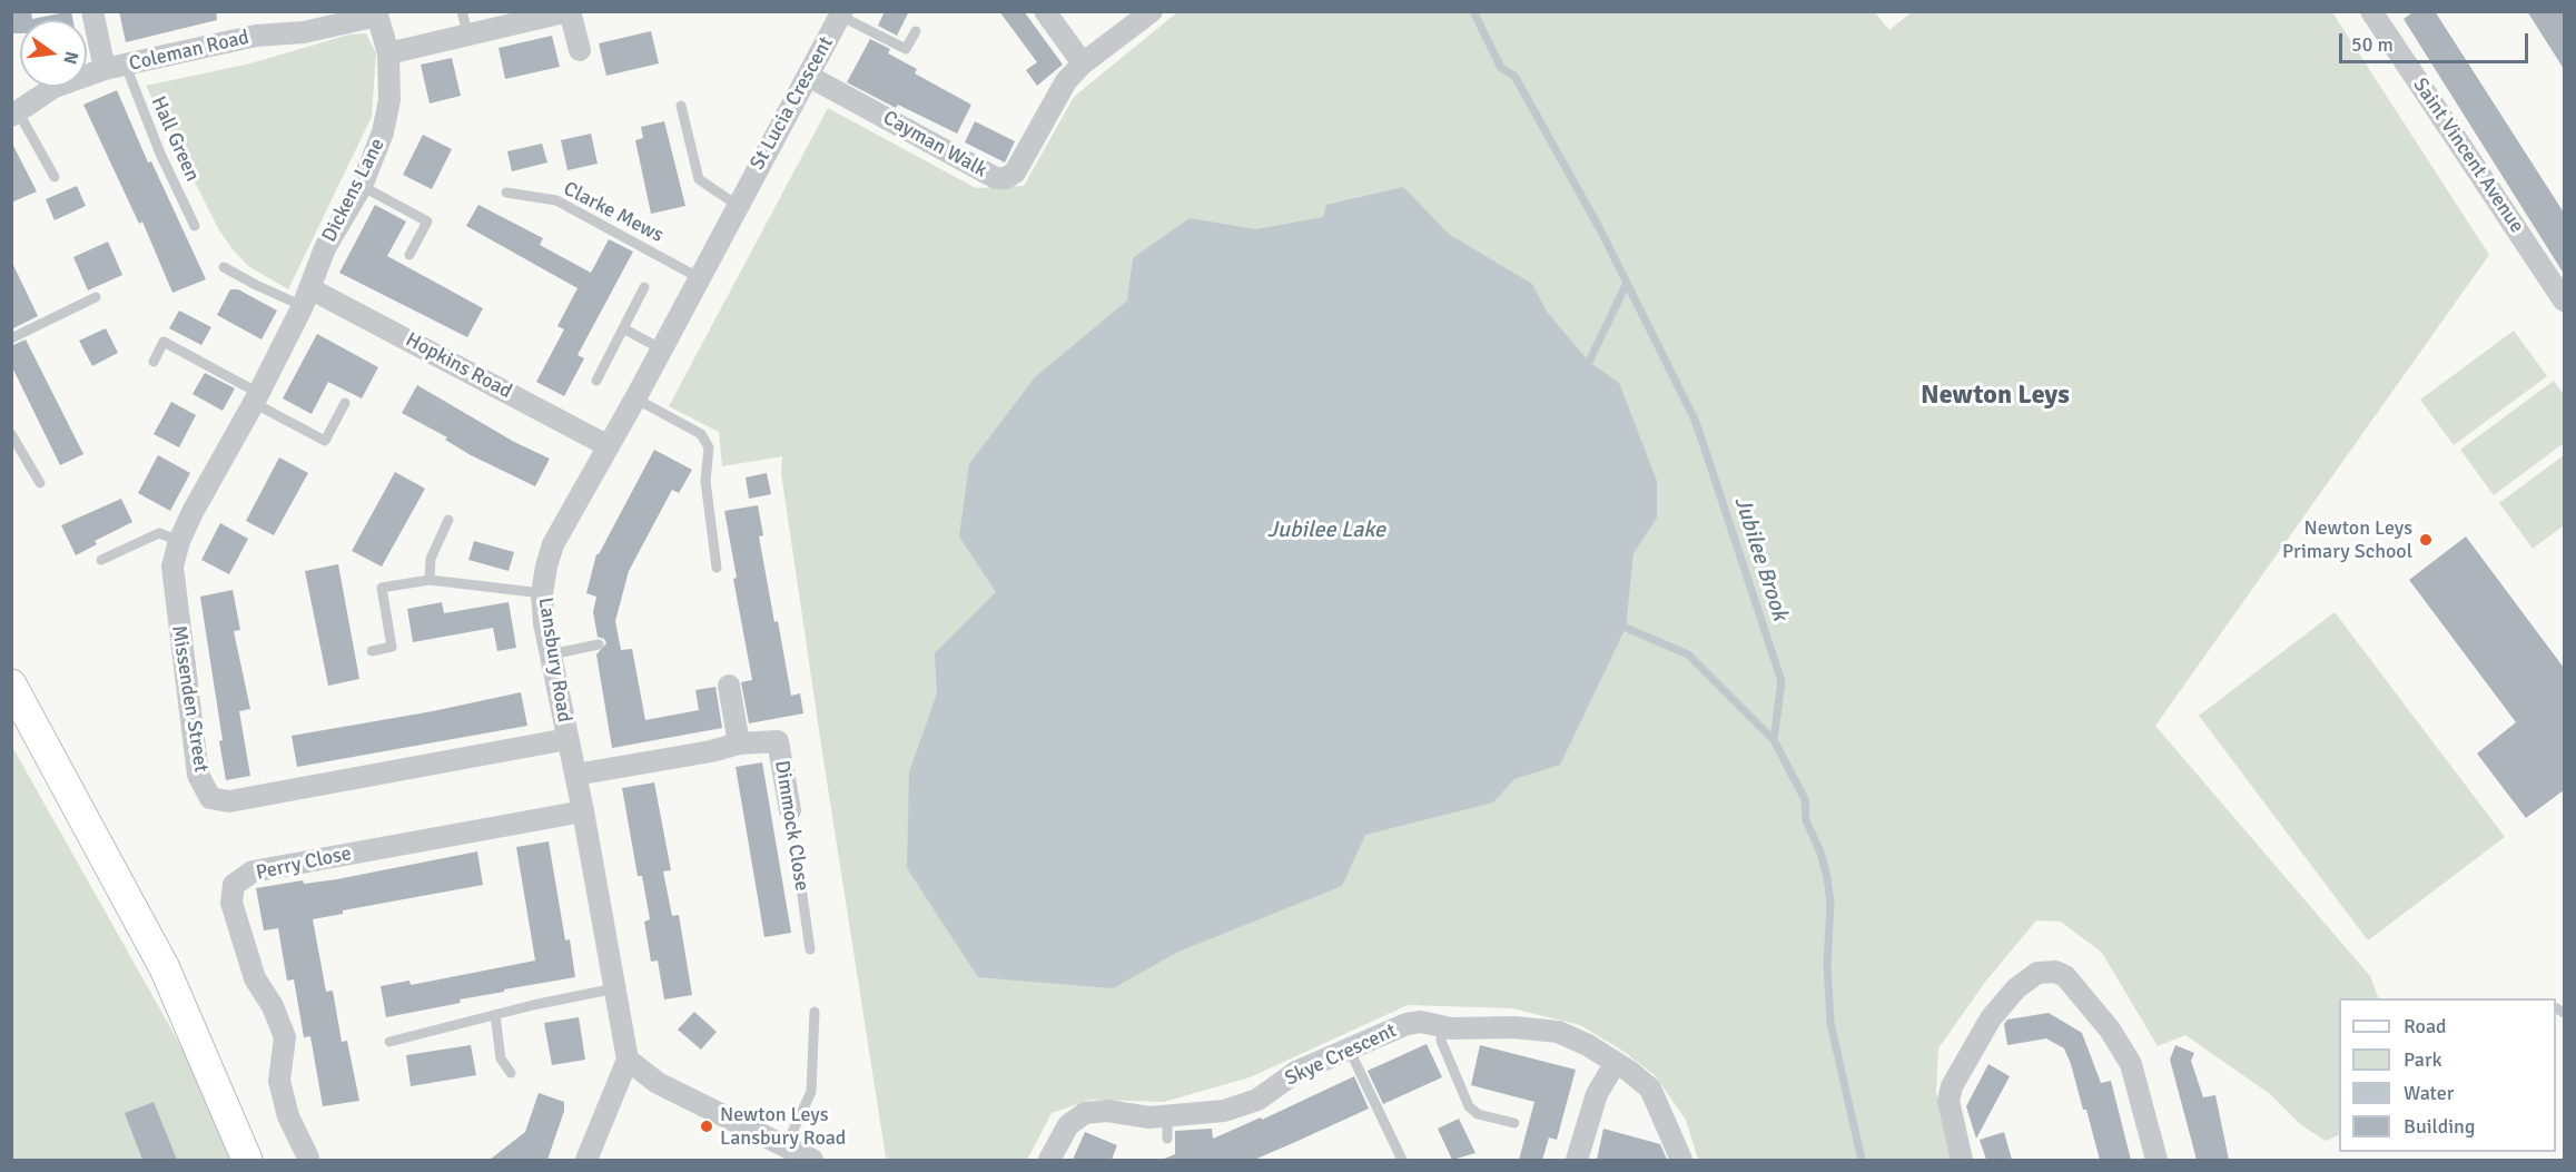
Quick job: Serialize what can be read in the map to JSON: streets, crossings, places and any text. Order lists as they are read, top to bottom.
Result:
{
  "streets": {
    "street": [
      "Coleman Road",
      "St Lucia Crescent",
      "Cayman Walk",
      "Saint Vincent Avenue",
      "Dickens Lane",
      "Hopkins Road",
      "Lansbury Road",
      "Missenden Street",
      "Dimmock Close",
      "Perry Close",
      "Skye Crescent"
    ],
    "lane": ["Hall Green", "Clarke Mews"]
  },
  "crossings": [
    ["Coleman Road", "Hall Green"],
    ["Coleman Road", "Dickens Lane"],
    ["St Lucia Crescent", "Cayman Walk"],
    ["St Lucia Crescent", "Lansbury Road"],
    ["Dickens Lane", "Hopkins Road"],
    ["Dickens Lane", "Missenden Street"],
    ["Clarke Mews", "Lansbury Road"],
    ["Hopkins Road", "Lansbury Road"],
    ["Hopkins Road", "Missenden Street"],
    ["Lansbury Road", "Missenden Street"],
    ["Lansbury Road", "Dimmock Close"],
    ["Lansbury Road", "Perry Close"]
  ],
  "districts": ["Newton Leys"],
  "water": ["Jubilee Lake", "Jubilee Brook"],
  "places": ["Newton Leys Primary School", "Newton Leys Lansbury Road"],
  "legend": [
    "Road",
    "Park",
    "Water",
    "Building"
  ],
  "scale_bar": "50 m",
  "north": "right"
}
